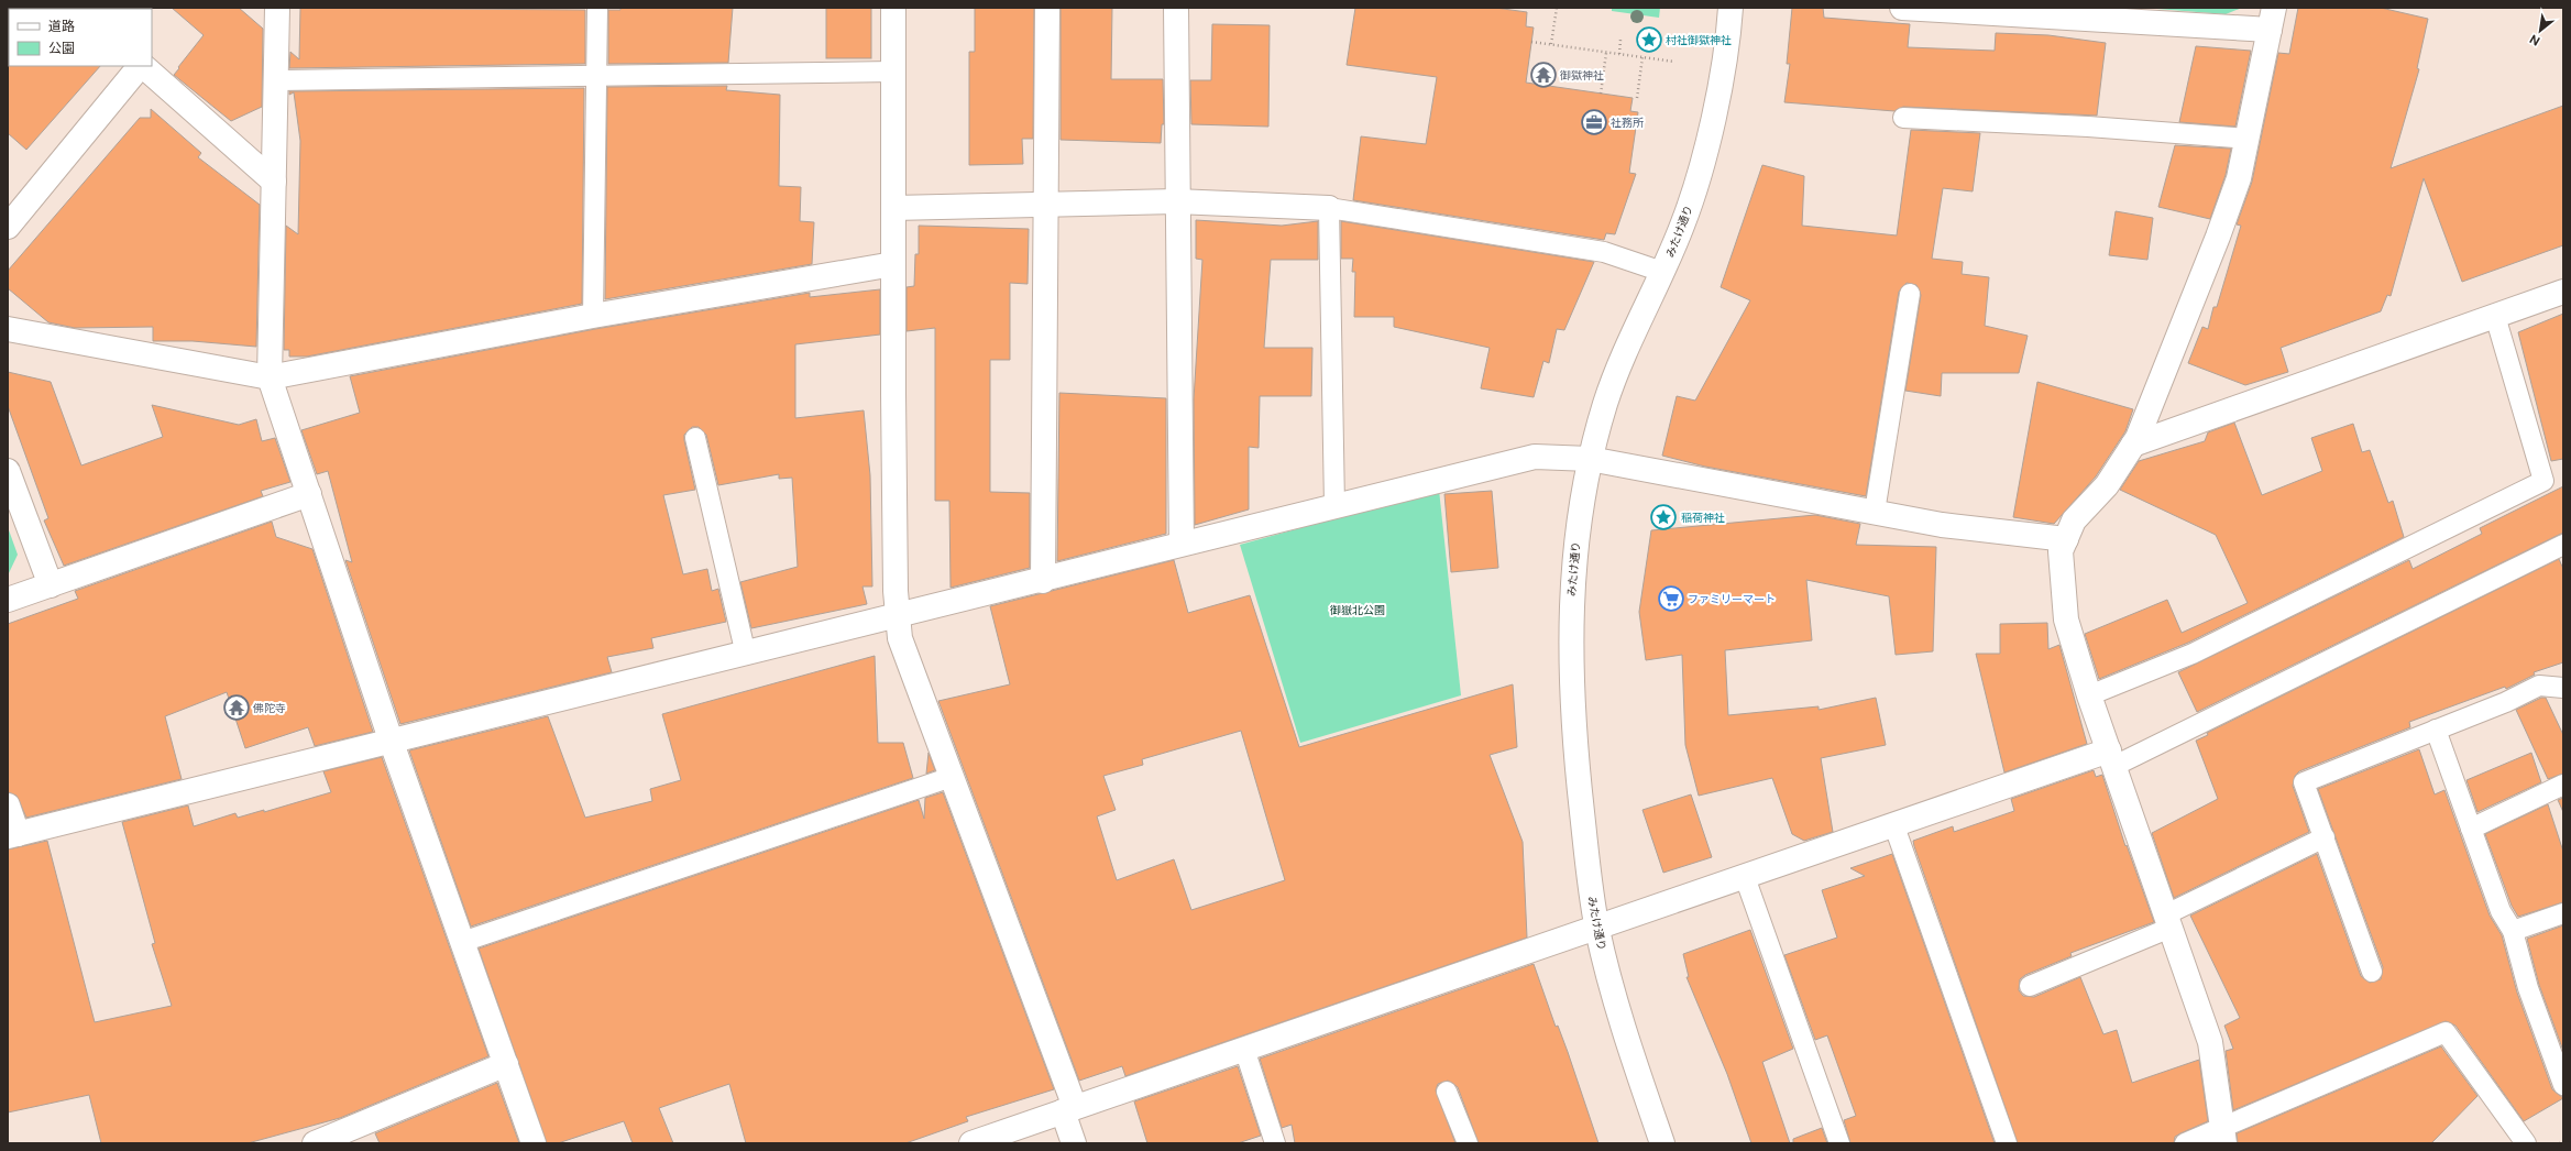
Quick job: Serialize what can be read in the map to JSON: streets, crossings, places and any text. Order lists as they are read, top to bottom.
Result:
{
  "streets": {
    "street": ["みたけ通り"]
  },
  "parks": ["御嶽北公園"],
  "places": {
    "place": ["村社御獄神社", "稲荷神社"],
    "temple": ["御獄神社", "佛陀寺"],
    "office": ["社務所"],
    "supermarket": ["ファミリーマート"]
  },
  "legend": ["道路", "公園"],
  "north": "bottom left"
}
